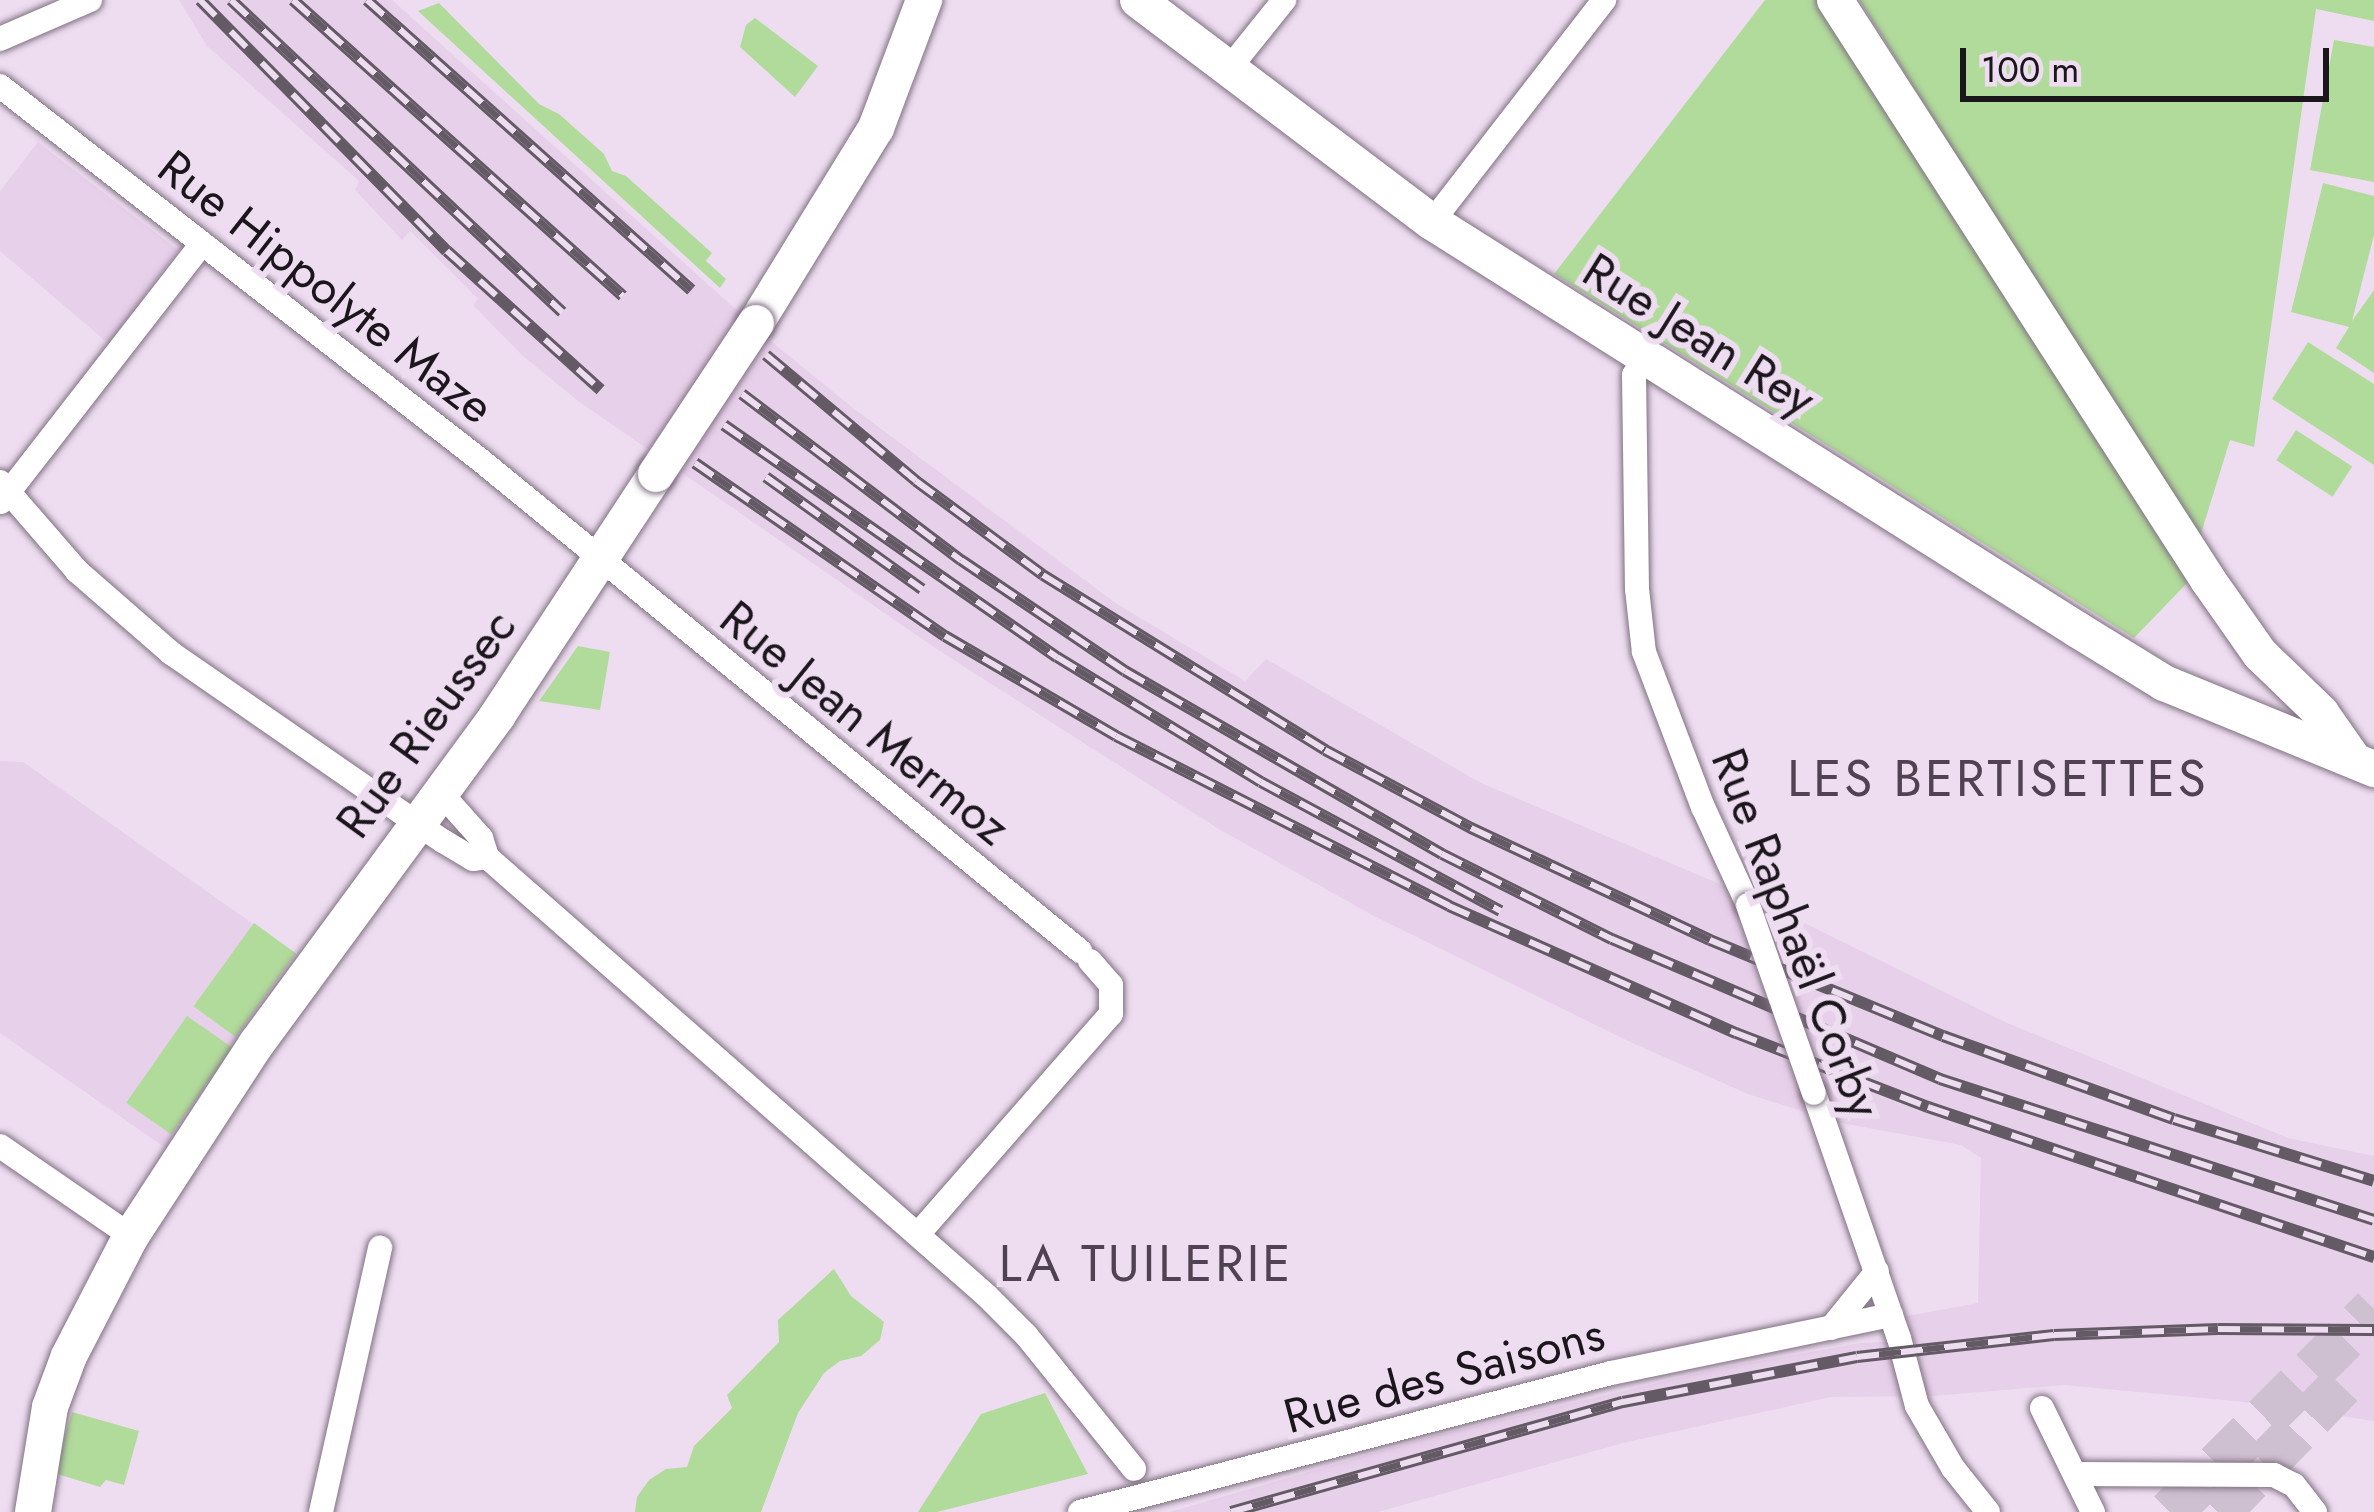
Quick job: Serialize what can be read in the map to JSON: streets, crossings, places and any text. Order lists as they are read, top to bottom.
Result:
{
  "streets": {
    "street": [
      "Rue Hippolyte Maze",
      "Rue Jean Rey",
      "Rue Jean Mermoz",
      "Rue Rieussec",
      "Rue Raphaël Corby",
      "Rue des Saisons"
    ]
  },
  "crossings": [
    ["Rue Hippolyte Maze", "Rue Jean Mermoz"],
    ["Rue Hippolyte Maze", "Rue Rieussec"],
    ["Rue Jean Rey", "Rue Raphaël Corby"],
    ["Rue Jean Mermoz", "Rue Rieussec"],
    ["Rue Raphaël Corby", "Rue des Saisons"]
  ],
  "districts": ["LES BERTISETTES", "LA TUILERIE"],
  "scale_bar": "100 m"
}
